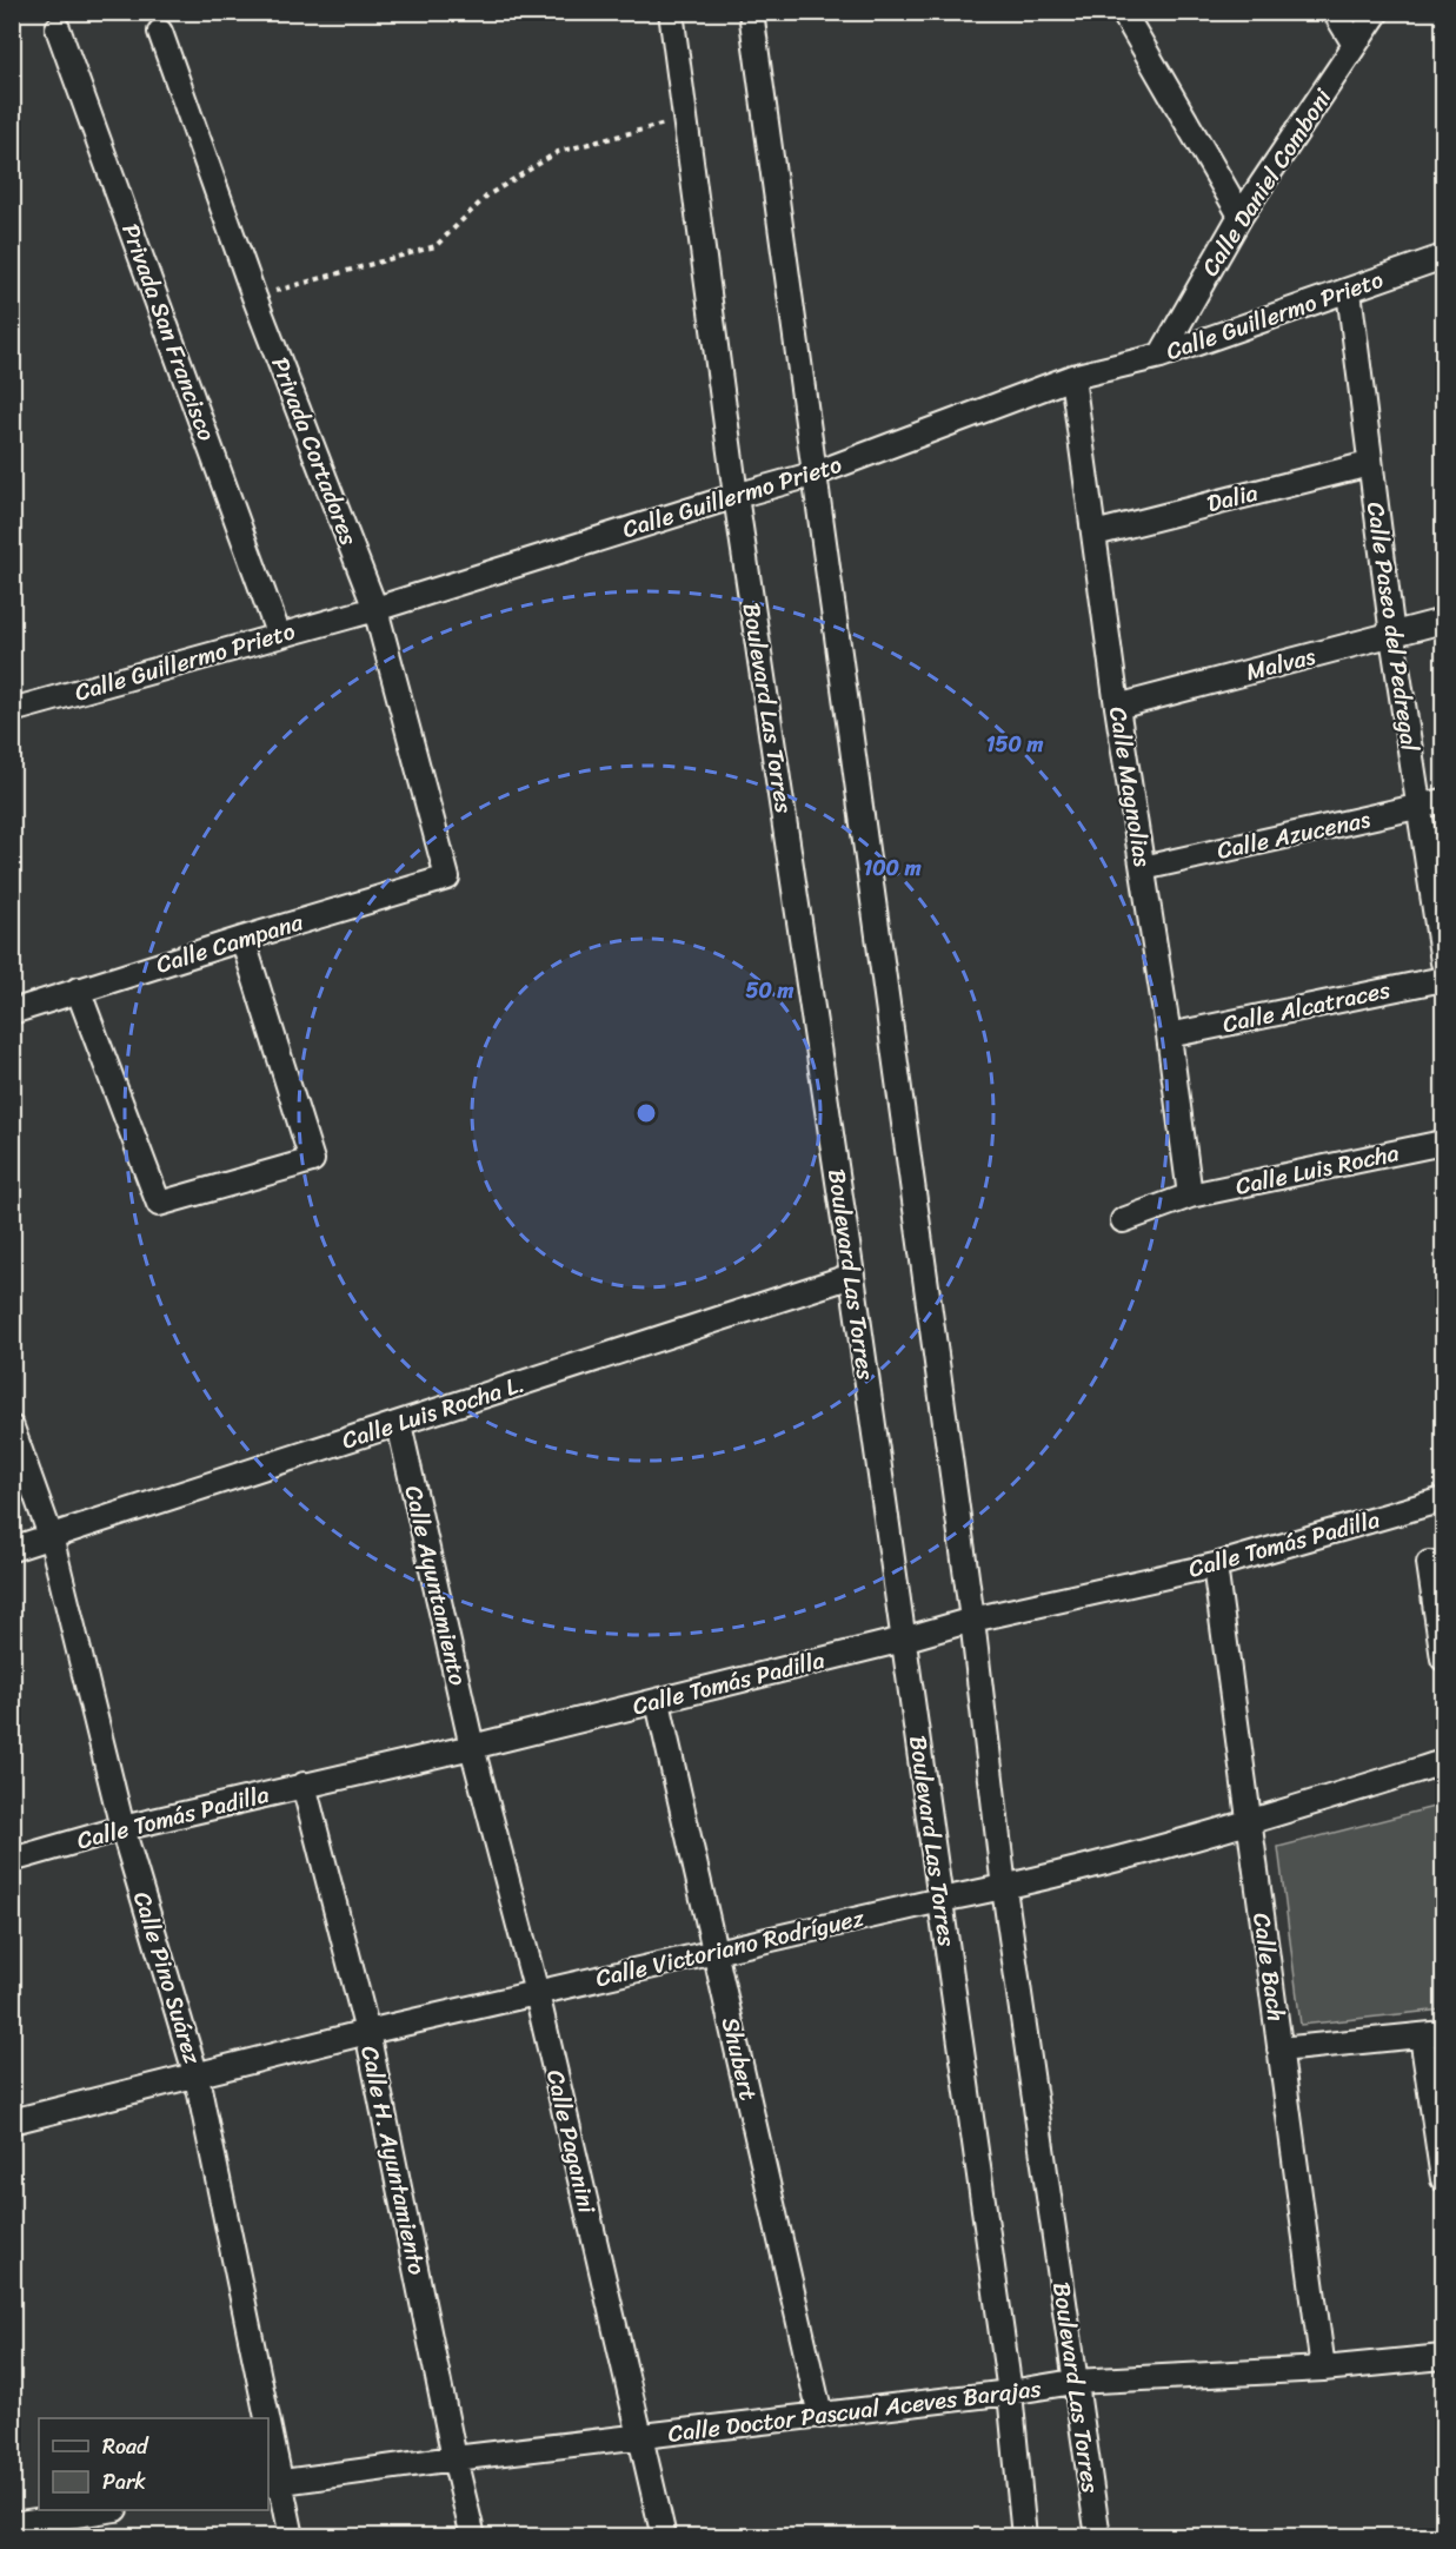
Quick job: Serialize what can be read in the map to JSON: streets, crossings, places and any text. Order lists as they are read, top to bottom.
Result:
{
  "streets": {
    "street": [
      "Calle Daniel Comboni",
      "Calle Guillermo Prieto",
      "Privada San Francisco",
      "Privada Cortadores",
      "Dalia",
      "Calle Paseo del Pedregal",
      "Malvas",
      "Boulevard Las Torres",
      "Calle Magnolias",
      "Calle Azucenas",
      "Calle Campana",
      "Calle Alcatraces",
      "Calle Luis Rocha",
      "Calle Luis Rocha L.",
      "Calle Tomás Padilla",
      "Calle Ayuntamiento",
      "Calle Victoriano Rodríguez",
      "Calle Bach",
      "Calle Pino Suárez",
      "Shubert",
      "Calle Paganini",
      "Calle H. Ayuntamiento",
      "Calle Doctor Pascual Aceves Barajas"
    ]
  },
  "crossings": [
    ["Calle Daniel Comboni", "Calle Guillermo Prieto"],
    ["Calle Guillermo Prieto", "Privada San Francisco"],
    ["Calle Guillermo Prieto", "Privada Cortadores"],
    ["Calle Guillermo Prieto", "Calle Paseo del Pedregal"],
    ["Calle Guillermo Prieto", "Boulevard Las Torres"],
    ["Calle Guillermo Prieto", "Calle Magnolias"],
    ["Privada Cortadores", "Calle Campana"],
    ["Dalia", "Calle Paseo del Pedregal"],
    ["Dalia", "Calle Magnolias"],
    ["Calle Paseo del Pedregal", "Malvas"],
    ["Calle Paseo del Pedregal", "Calle Azucenas"],
    ["Malvas", "Calle Magnolias"],
    ["Boulevard Las Torres", "Calle Luis Rocha L."],
    ["Boulevard Las Torres", "Calle Tomás Padilla"],
    ["Boulevard Las Torres", "Calle Victoriano Rodríguez"],
    ["Boulevard Las Torres", "Calle Doctor Pascual Aceves Barajas"],
    ["Calle Magnolias", "Calle Azucenas"],
    ["Calle Magnolias", "Calle Alcatraces"],
    ["Calle Magnolias", "Calle Luis Rocha"],
    ["Calle Luis Rocha L.", "Calle Ayuntamiento"],
    ["Calle Luis Rocha L.", "Calle Pino Suárez"],
    ["Calle Tomás Padilla", "Calle Ayuntamiento"],
    ["Calle Tomás Padilla", "Calle Bach"],
    ["Calle Tomás Padilla", "Calle Pino Suárez"],
    ["Calle Tomás Padilla", "Shubert"],
    ["Calle Tomás Padilla", "Calle Paganini"],
    ["Calle Tomás Padilla", "Calle H. Ayuntamiento"],
    ["Calle Ayuntamiento", "Calle Paganini"],
    ["Calle Victoriano Rodríguez", "Calle Bach"],
    ["Calle Victoriano Rodríguez", "Calle Pino Suárez"],
    ["Calle Victoriano Rodríguez", "Shubert"],
    ["Calle Victoriano Rodríguez", "Calle Paganini"],
    ["Calle Victoriano Rodríguez", "Calle H. Ayuntamiento"],
    ["Calle Bach", "Calle Doctor Pascual Aceves Barajas"],
    ["Calle Pino Suárez", "Calle Doctor Pascual Aceves Barajas"],
    ["Shubert", "Calle Doctor Pascual Aceves Barajas"],
    ["Calle Paganini", "Calle Doctor Pascual Aceves Barajas"],
    ["Calle H. Ayuntamiento", "Calle Doctor Pascual Aceves Barajas"]
  ],
  "legend": ["Road", "Park"],
  "rings": ["150 m", "100 m", "50 m"]
}
